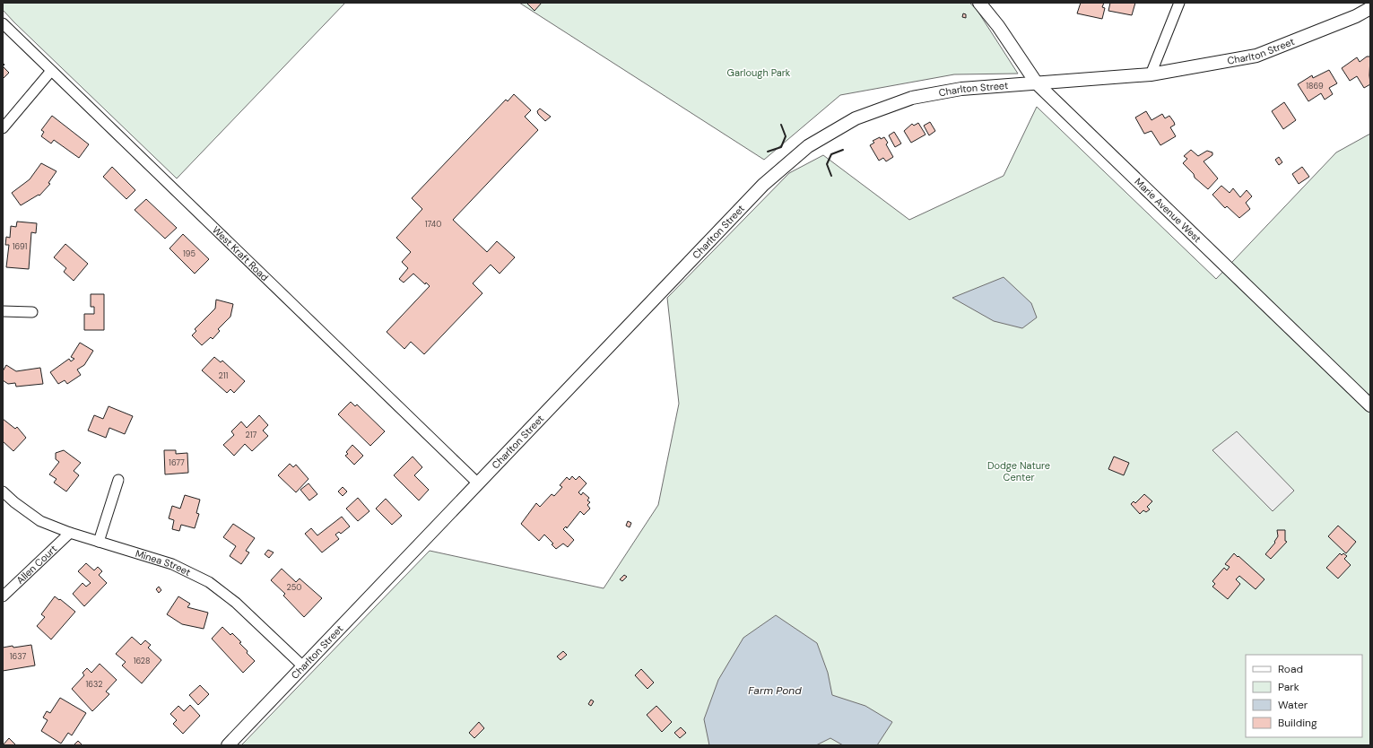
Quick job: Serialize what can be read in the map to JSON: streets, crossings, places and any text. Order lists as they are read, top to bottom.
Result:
{
  "streets": {
    "street": [
      "Charlton Street",
      "Marie Avenue West",
      "West Kraft Road",
      "Minea Street",
      "Allen Court"
    ]
  },
  "crossings": [
    ["Charlton Street", "Marie Avenue West"],
    ["Charlton Street", "West Kraft Road"],
    ["Charlton Street", "Minea Street"],
    ["Minea Street", "Allen Court"]
  ],
  "water": ["Farm Pond"],
  "parks": ["Garlough Park", "Dodge Nature Center"],
  "house_numbers": [
    "1869",
    "1740",
    "1691",
    "195",
    "211",
    "217",
    "1677",
    "250",
    "1637",
    "1628",
    "1632"
  ],
  "legend": [
    "Road",
    "Park",
    "Water",
    "Building"
  ]
}
